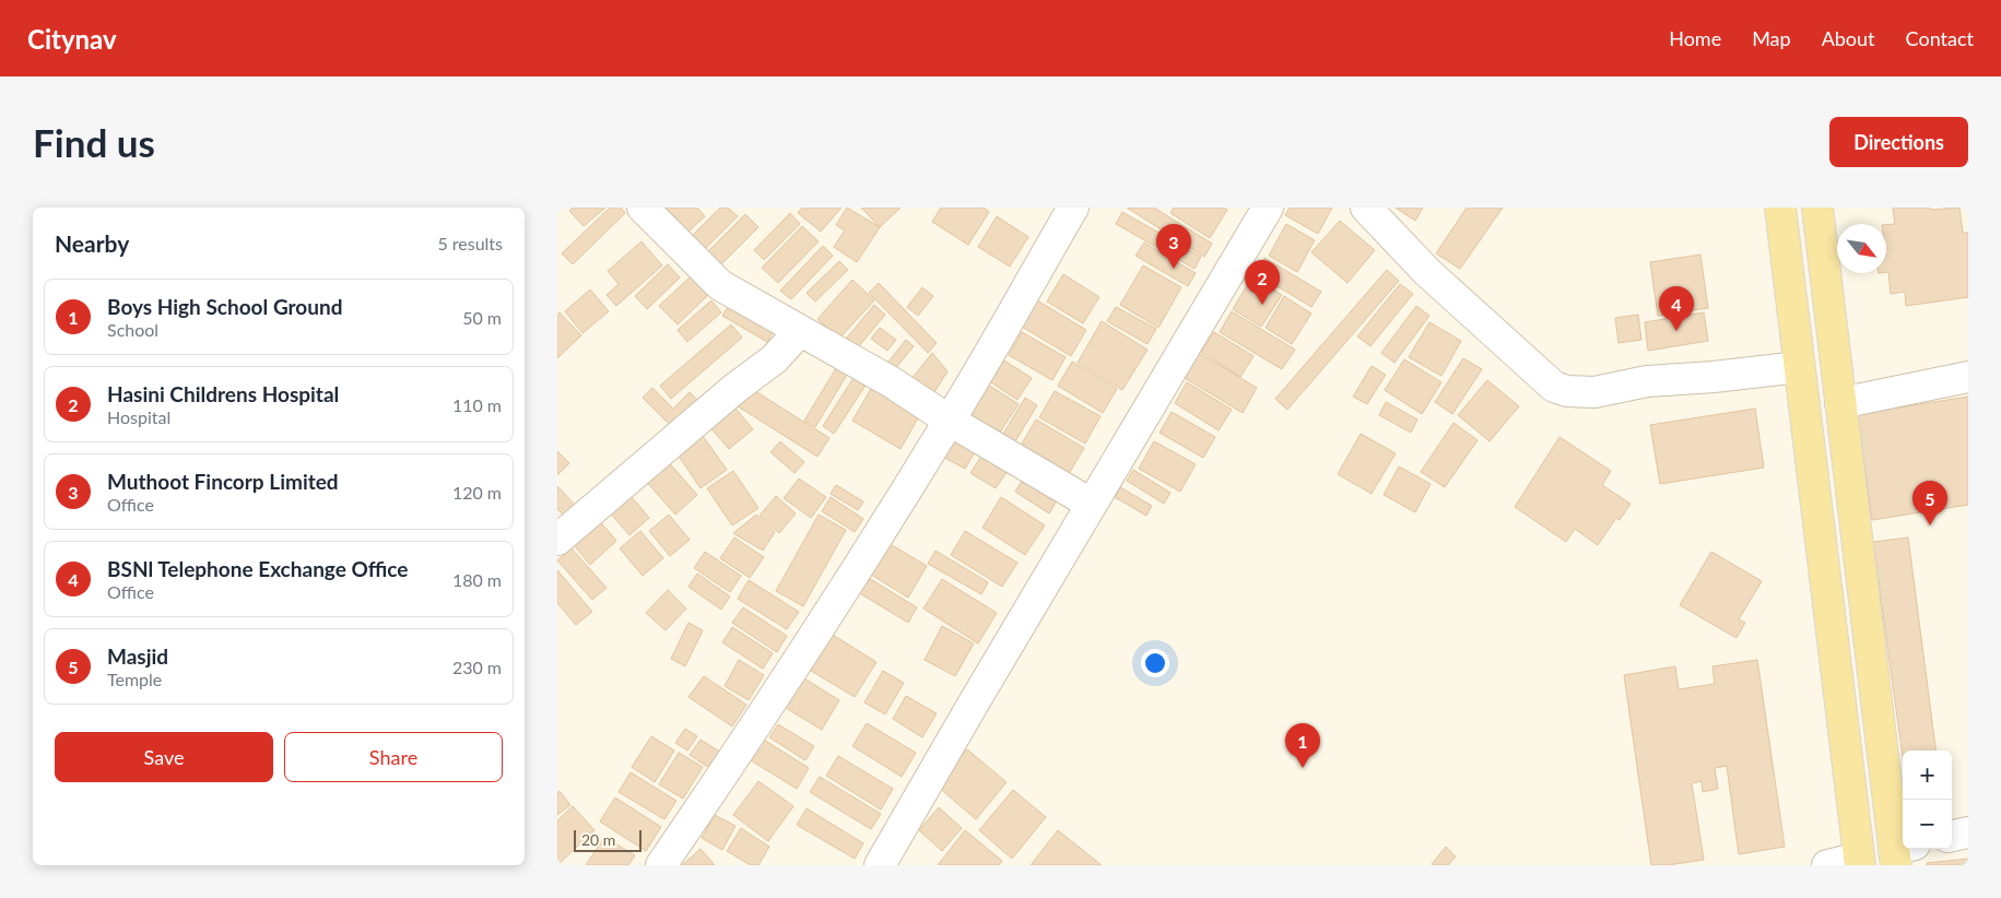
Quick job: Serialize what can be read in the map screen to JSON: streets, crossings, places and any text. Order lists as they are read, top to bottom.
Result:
{
  "scale_bar": "20 m",
  "north": "bottom right",
  "page": {
    "header": "Citynav",
    "nav": [
      "Home",
      "Map",
      "About",
      "Contact"
    ],
    "buttons": [
      "Directions",
      ["Save", "Share"]
    ],
    "title": "Find us",
    "heading": ["Nearby", "5 results"],
    "pins": [
      "3",
      "2",
      "4",
      "5",
      "1"
    ],
    "list": [
      {
        "mark": "1",
        "name": "Boys High School Ground",
        "note": "School",
        "value": "50 m"
      },
      {
        "mark": "2",
        "name": "Hasini Childrens Hospital",
        "note": "Hospital",
        "value": "110 m"
      },
      {
        "mark": "3",
        "name": "Muthoot Fincorp Limited",
        "note": "Office",
        "value": "120 m"
      },
      {
        "mark": "4",
        "name": "BSNl Telephone Exchange Office",
        "note": "Office",
        "value": "180 m"
      },
      {
        "mark": "5",
        "name": "Masjid",
        "note": "Temple",
        "value": "230 m"
      }
    ],
    "map_buttons": ["+", "−"],
    "scale": "20 m"
  }
}
